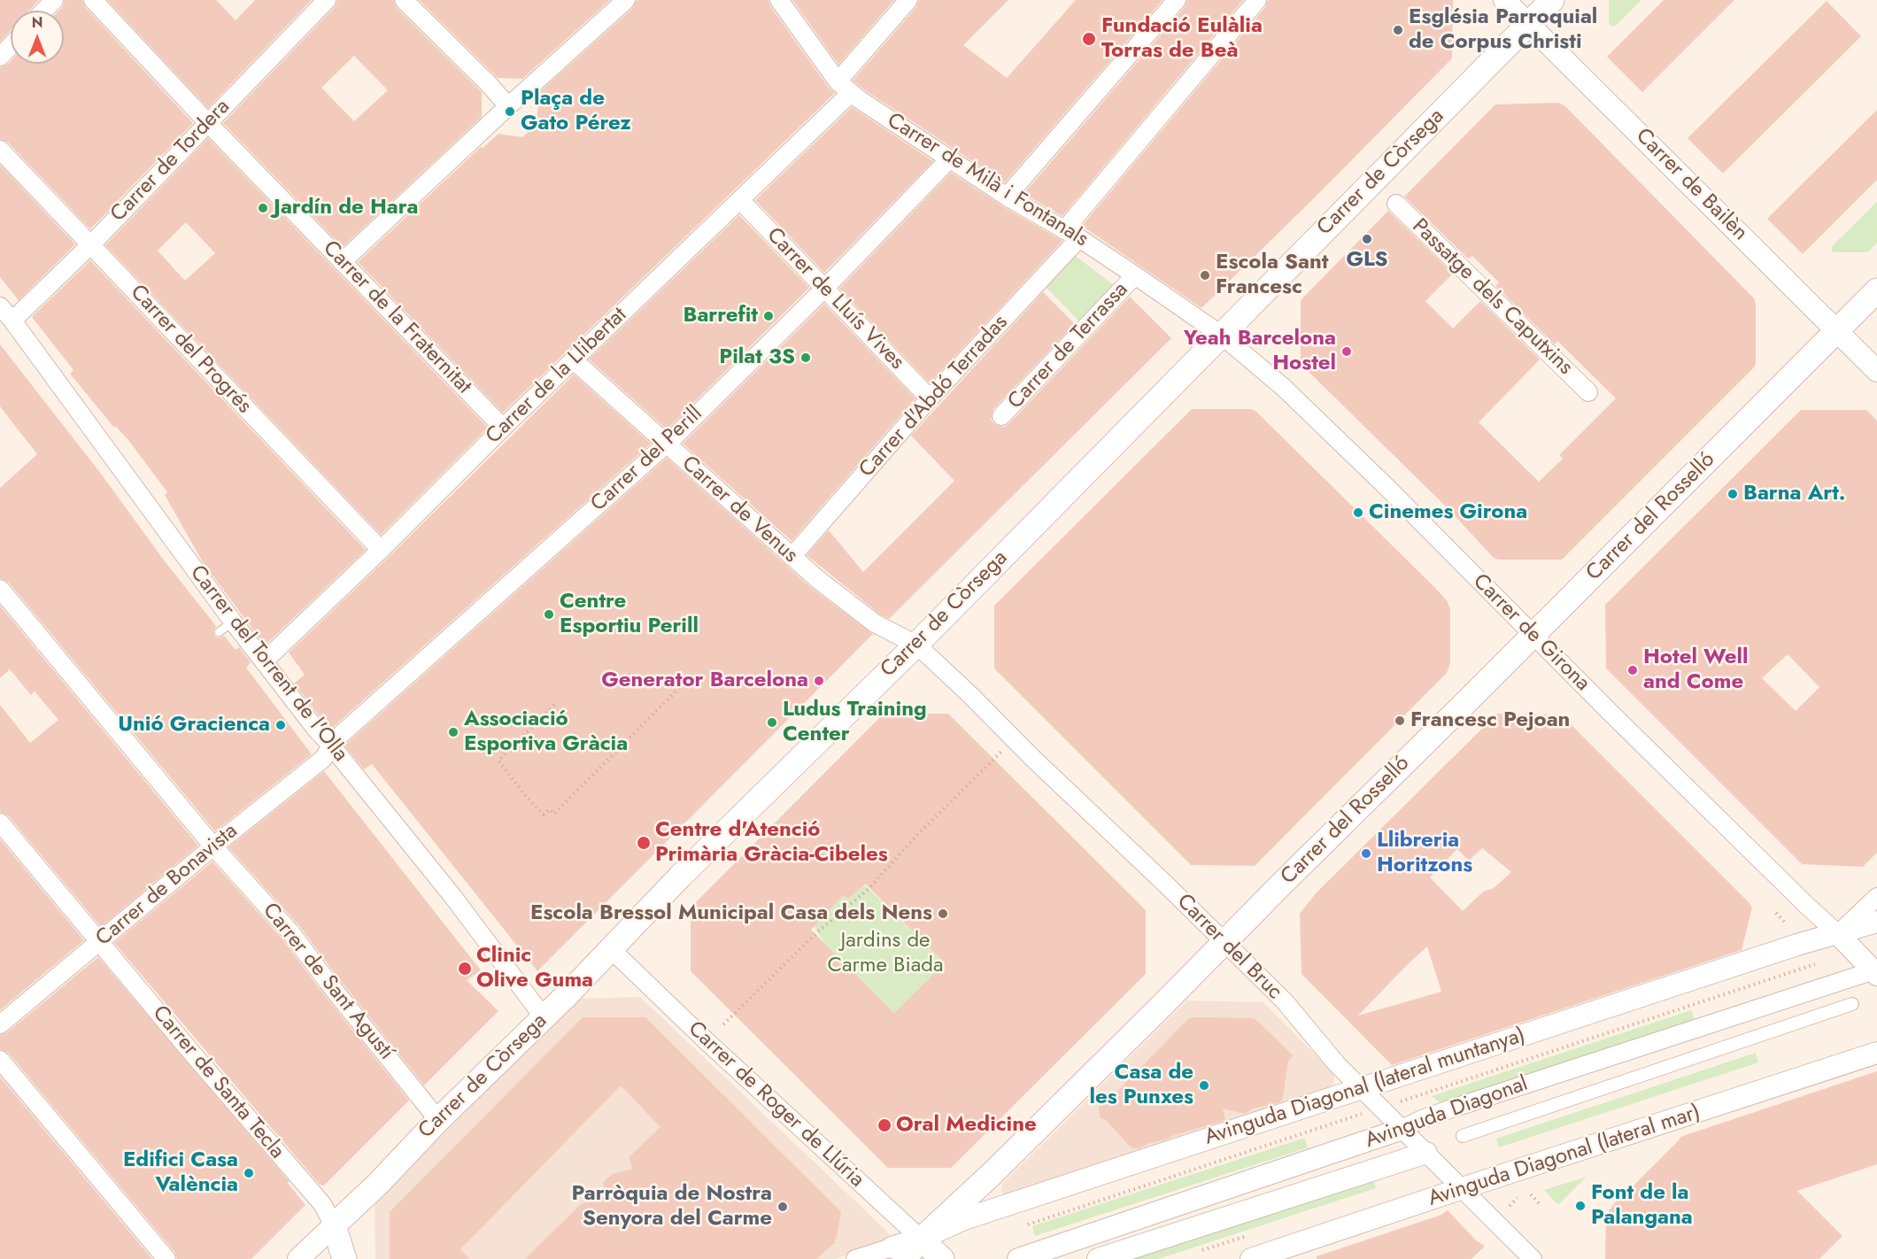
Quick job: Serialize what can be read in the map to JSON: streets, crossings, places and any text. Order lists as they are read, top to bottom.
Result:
{
  "streets": {
    "main road": ["Carrer de Còrsega", "Carrer del Rosselló", "Carrer de Roger de Llúria"],
    "street": [
      "Carrer de Tordera",
      "Carrer de Milà i Fontanals",
      "Carrer de Bailèn",
      "Passatge dels Caputxins",
      "Carrer de Lluís Vives",
      "Carrer de la Fraternitat",
      "Carrer de Terrassa",
      "Carrer del Progrés",
      "Carrer de la Llibertat",
      "Carrer d'Abdó Terradas",
      "Carrer del Perill",
      "Carrer de Venus",
      "Carrer de Girona",
      "Carrer del Torrent de l'Olla",
      "Carrer de Bonavista",
      "Carrer del Bruc",
      "Carrer de Sant Agustí",
      "Carrer de Santa Tecla",
      "Avinguda Diagonal (lateral muntanya)",
      "Avinguda Diagonal",
      "Avinguda Diagonal (lateral mar)"
    ]
  },
  "crossings": [
    ["Carrer de Tordera", "Carrer de la Fraternitat"],
    ["Carrer de Tordera", "Carrer del Progrés"],
    ["Carrer de Tordera", "Carrer del Torrent de l'Olla"],
    ["Carrer de Còrsega", "Carrer de Milà i Fontanals"],
    ["Carrer de Còrsega", "Carrer de Bailèn"],
    ["Carrer de Còrsega", "Carrer de Venus"],
    ["Carrer de Còrsega", "Carrer de Girona"],
    ["Carrer de Còrsega", "Carrer del Torrent de l'Olla"],
    ["Carrer de Còrsega", "Carrer del Bruc"],
    ["Carrer de Còrsega", "Carrer de Sant Agustí"],
    ["Carrer de Còrsega", "Carrer de Santa Tecla"],
    ["Carrer de Còrsega", "Carrer de Roger de Llúria"],
    ["Carrer de Milà i Fontanals", "Carrer de Terrassa"],
    ["Carrer de Milà i Fontanals", "Carrer de la Llibertat"],
    ["Carrer de Milà i Fontanals", "Carrer d'Abdó Terradas"],
    ["Carrer de Milà i Fontanals", "Carrer del Perill"],
    ["Carrer de Milà i Fontanals", "Carrer de Girona"],
    ["Carrer de Bailèn", "Carrer del Rosselló"],
    ["Carrer de Lluís Vives", "Carrer de la Llibertat"],
    ["Carrer de Lluís Vives", "Carrer d'Abdó Terradas"],
    ["Carrer de Lluís Vives", "Carrer del Perill"],
    ["Carrer de la Fraternitat", "Carrer de la Llibertat"],
    ["Carrer del Progrés", "Carrer de la Llibertat"],
    ["Carrer de la Llibertat", "Carrer de Venus"],
    ["Carrer de la Llibertat", "Carrer del Torrent de l'Olla"],
    ["Carrer d'Abdó Terradas", "Carrer de Venus"],
    ["Carrer del Perill", "Carrer de Venus"],
    ["Carrer del Perill", "Carrer del Torrent de l'Olla"],
    ["Carrer del Perill", "Carrer de Bonavista"],
    ["Carrer de Venus", "Carrer del Bruc"],
    ["Carrer del Rosselló", "Carrer de Girona"],
    ["Carrer del Rosselló", "Carrer del Bruc"],
    ["Carrer del Rosselló", "Avinguda Diagonal (lateral muntanya)"],
    ["Carrer del Rosselló", "Carrer de Roger de Llúria"],
    ["Carrer de Girona", "Avinguda Diagonal (lateral muntanya)"],
    ["Carrer del Torrent de l'Olla", "Carrer de Bonavista"],
    ["Carrer de Bonavista", "Carrer de Sant Agustí"],
    ["Carrer de Bonavista", "Carrer de Santa Tecla"],
    ["Carrer del Bruc", "Avinguda Diagonal (lateral muntanya)"],
    ["Carrer del Bruc", "Avinguda Diagonal"],
    ["Carrer del Bruc", "Avinguda Diagonal (lateral mar)"],
    ["Avinguda Diagonal (lateral muntanya)", "Carrer de Roger de Llúria"]
  ],
  "parks": ["Jardins de Carme Biada"],
  "places": [
    "Església Parroquial de Corpus Christi",
    "Fundació Eulàlia Torras de Beà",
    "Plaça de Gato Pérez",
    "Jardín de Hara",
    "GLS",
    "Escola Sant Francesc",
    "Barrefit",
    "Yeah Barcelona Hostel",
    "Pilat 3S",
    "Barna Art.",
    "Cinemes Girona",
    "Centre Esportiu Perill",
    "Hotel Well and Come",
    "Generator Barcelona",
    "Francesc Pejoan",
    "Ludus Training Center",
    "Unió Gracienca",
    "Associació Esportiva Gràcia",
    "Centre d'Atenció Primària Gràcia-Cibeles",
    "Llibreria Horitzons",
    "Escola Bressol Municipal Casa dels Nens",
    "Clinic Olive Guma",
    "Casa de les Punxes",
    "Oral Medicine",
    "Edifici Casa València",
    "Font de la Palangana",
    "Parròquia de Nostra Senyora del Carme"
  ],
  "north": "top"
}
